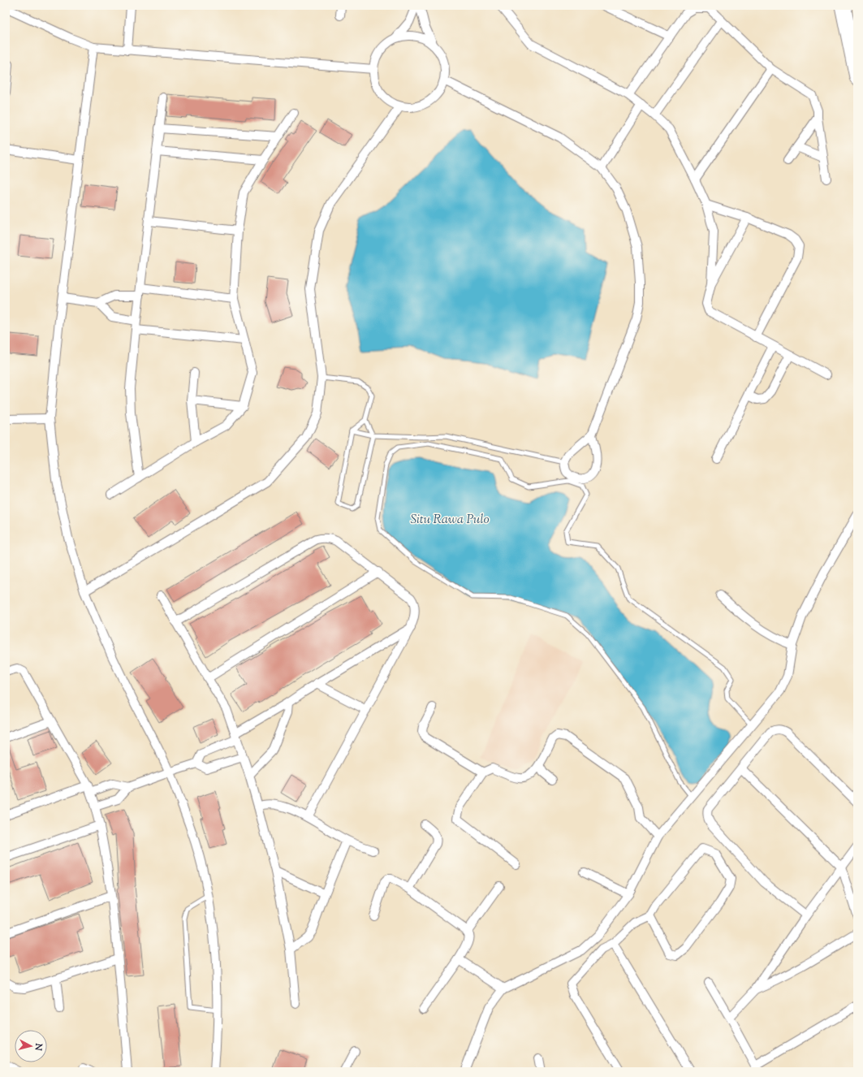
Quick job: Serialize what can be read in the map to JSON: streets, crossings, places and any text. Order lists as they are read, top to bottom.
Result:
{
  "water": ["Situ Rawa Pulo"],
  "north": "right"
}
